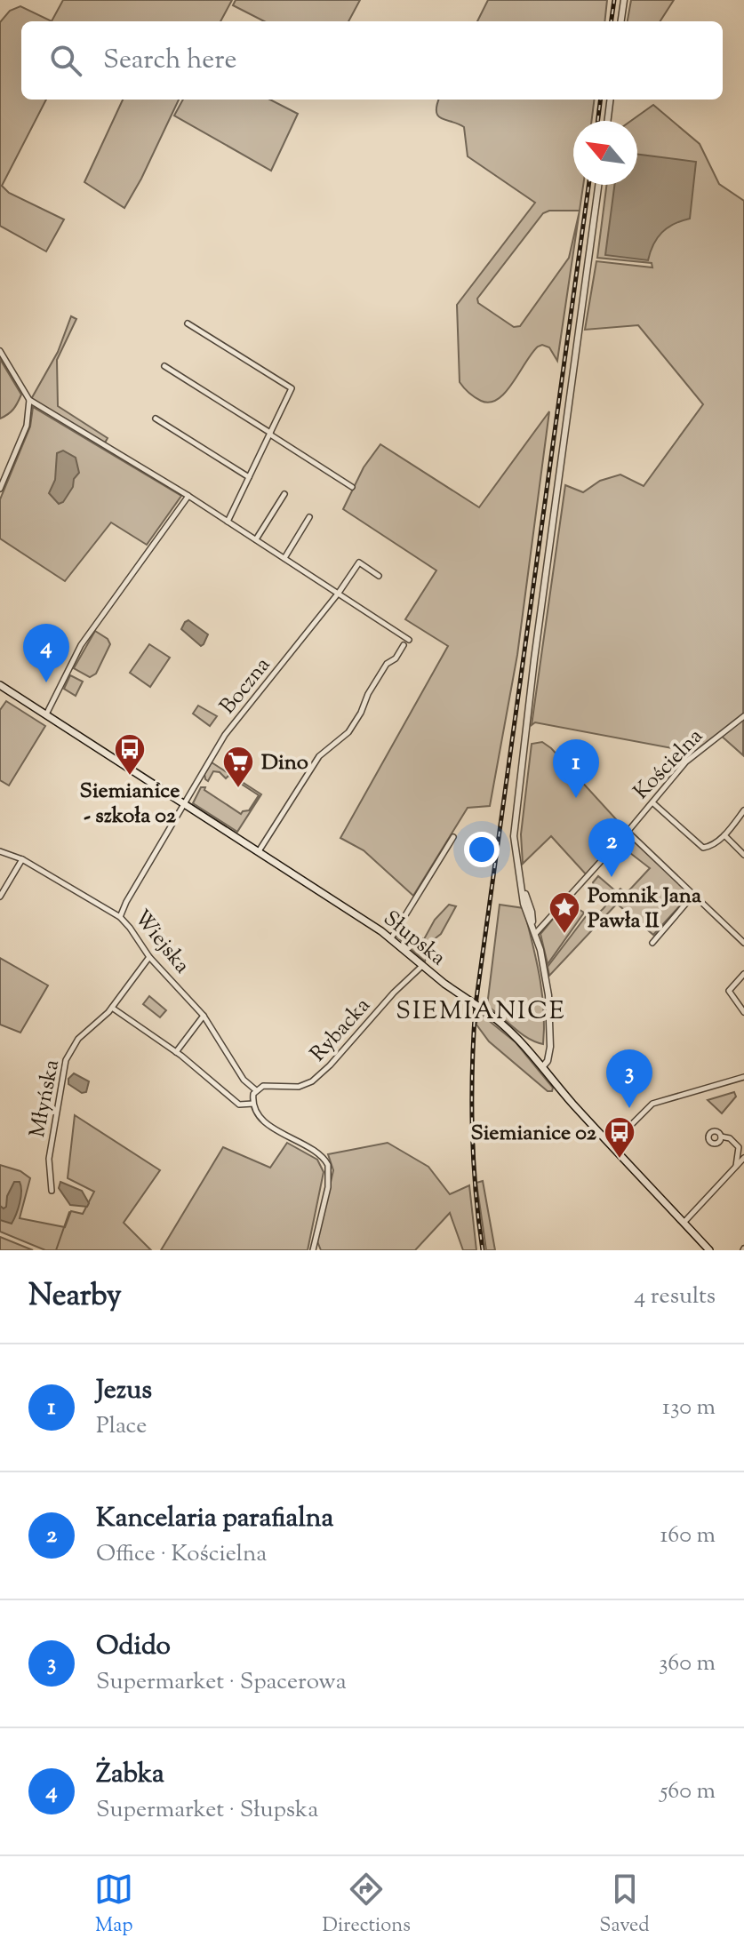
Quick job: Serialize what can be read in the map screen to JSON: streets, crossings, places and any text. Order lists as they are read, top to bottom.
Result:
{
  "streets": {
    "main road": ["Słupska"],
    "street": [
      "Boczna",
      "Kościelna",
      "Wiejska",
      "Rybacka",
      "Młyńska"
    ]
  },
  "crossings": [
    ["Boczna", "Słupska"],
    ["Boczna", "Wiejska"],
    ["Słupska", "Wiejska"],
    ["Słupska", "Rybacka"],
    ["Wiejska", "Rybacka"],
    ["Wiejska", "Młyńska"]
  ],
  "districts": ["SIEMIANICE"],
  "places": {
    "bus stop": ["Siemianice - szkoła 02", "Siemianice 02"],
    "supermarket": ["Dino"],
    "place": ["Pomnik Jana Pawła II"]
  },
  "north": "top left",
  "page": {
    "search": "Search here",
    "pins": [
      "4",
      "1",
      "2",
      "3"
    ],
    "heading": ["Nearby", "4 results"],
    "list": [
      {
        "mark": "1",
        "name": "Jezus",
        "note": "Place",
        "value": "130 m"
      },
      {
        "mark": "2",
        "name": "Kancelaria parafialna",
        "note": "Office · Kościelna",
        "value": "160 m"
      },
      {
        "mark": "3",
        "name": "Odido",
        "note": "Supermarket · Spacerowa",
        "value": "360 m"
      },
      {
        "mark": "4",
        "name": "Żabka",
        "note": "Supermarket · Słupska",
        "value": "560 m"
      }
    ],
    "nav": ["Map", "Directions", "Saved"]
  }
}
